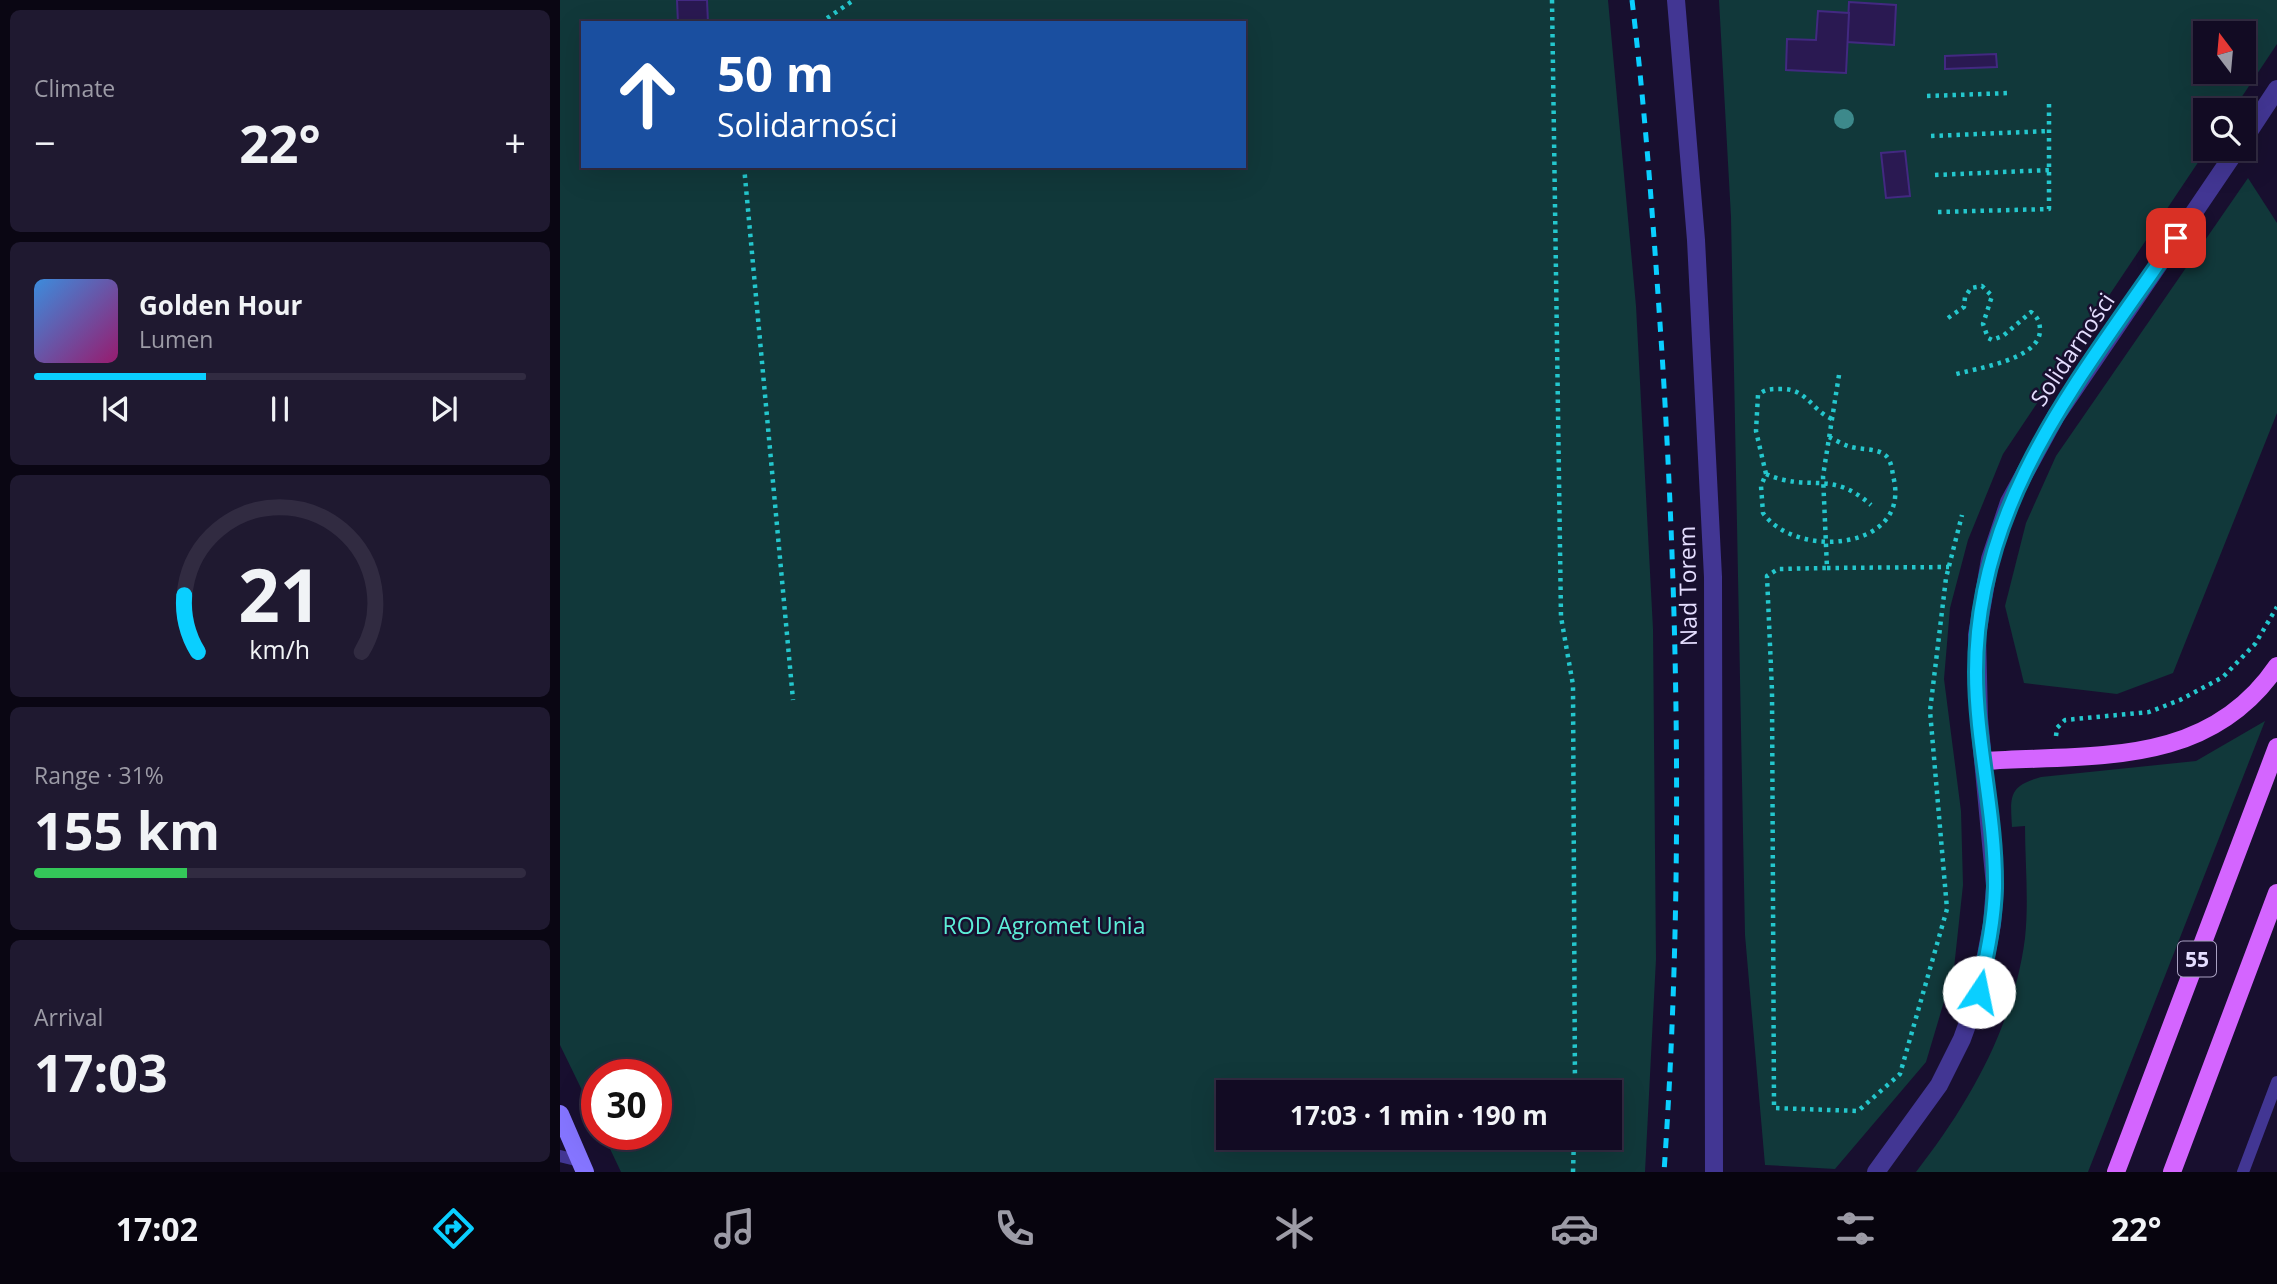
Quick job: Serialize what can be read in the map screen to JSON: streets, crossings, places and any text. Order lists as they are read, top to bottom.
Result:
{
  "streets": {
    "main road": ["55"],
    "street": ["Solidarności", "Nad Torem"]
  },
  "parks": ["ROD Agromet Unia"],
  "north": "top",
  "page": {
    "tile": [
      "Climate",
      ["Range · 31%", "155 km"],
      ["Arrival", "17:03"]
    ],
    "turn": ["50 m", "Solidarności"],
    "heat": ["−", "22°", "+"],
    "song": ["Golden Hour", "Lumen"],
    "limit": "30",
    "trip": "17:03 · 1 min · 190 m",
    "tabs": ["17:02", "22°"],
    "gauge": ["21", "km/h"]
  }
}
